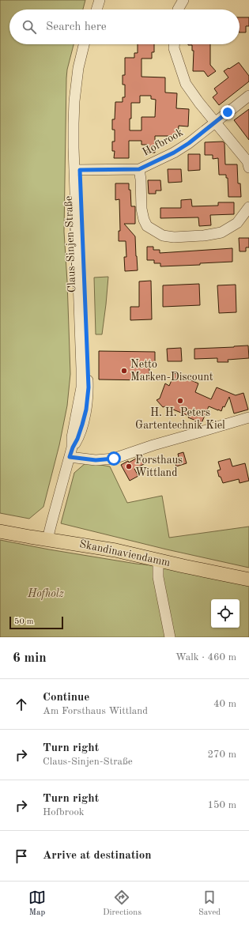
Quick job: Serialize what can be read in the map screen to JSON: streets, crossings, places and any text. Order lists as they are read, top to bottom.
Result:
{
  "streets": {
    "main road": ["Skandinaviendamm"],
    "street": ["Hofbrook", "Claus-Sinjen-Straße"]
  },
  "crossings": [
    ["Hofbrook", "Claus-Sinjen-Straße"],
    ["Claus-Sinjen-Straße", "Skandinaviendamm"]
  ],
  "parks": ["Hofholz"],
  "places": ["Netto Marken-Discount", "H. H. Peters Gartentechnik Kiel", "Forsthaus Wittland"],
  "scale_bar": "50 m",
  "page": {
    "search": "Search here",
    "scale": "50 m",
    "heading": ["6 min", "Walk · 460 m"],
    "list": [
      ["Continue", "Am Forsthaus Wittland", "40 m"],
      ["Turn right", "Claus-Sinjen-Straße", "270 m"],
      ["Turn right", "Hofbrook", "150 m"],
      "Arrive at destination"
    ],
    "nav": ["Map", "Directions", "Saved"]
  }
}
